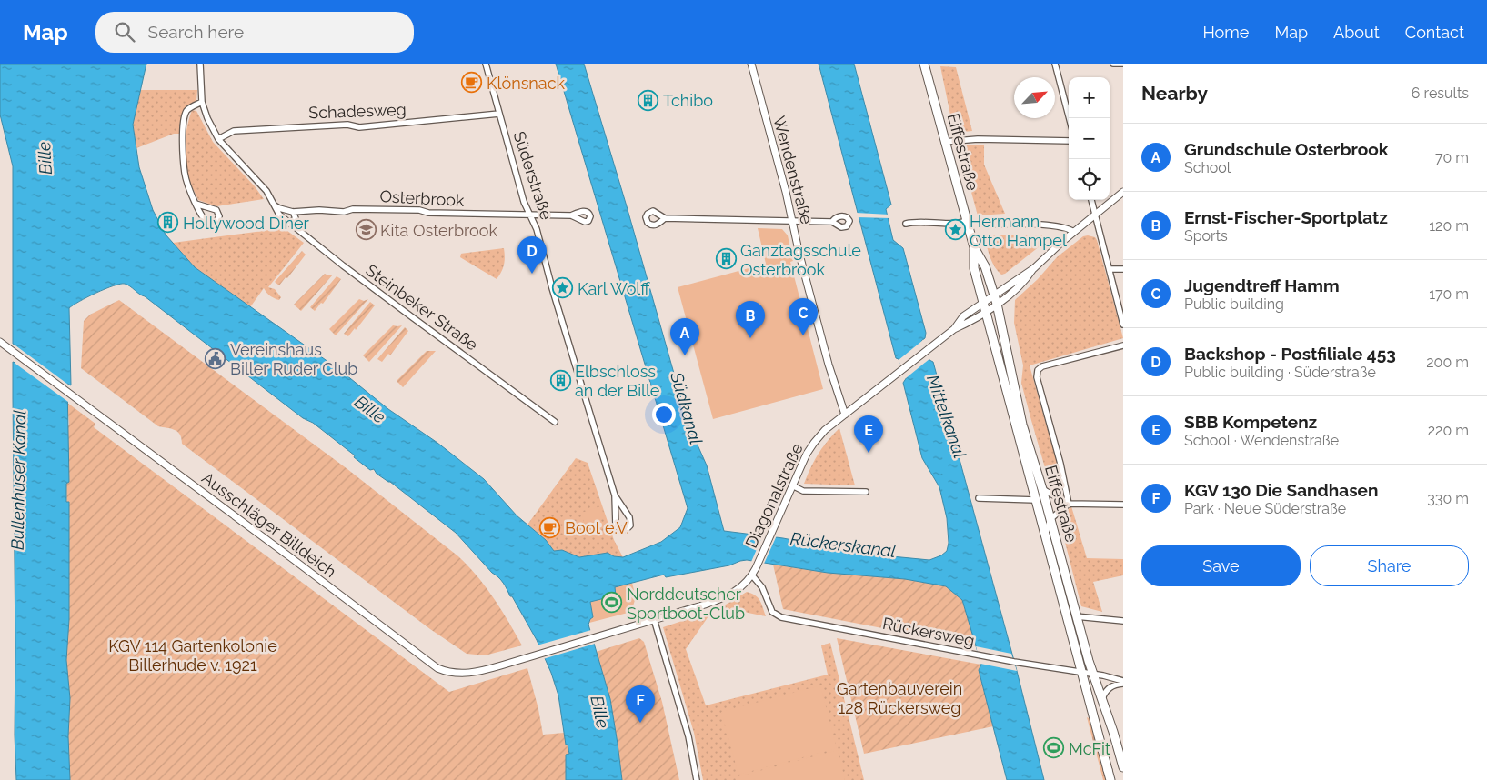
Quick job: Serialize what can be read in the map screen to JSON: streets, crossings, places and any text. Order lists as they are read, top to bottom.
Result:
{
  "streets": {
    "main road": ["Eiffestraße"],
    "street": [
      "Schadesweg",
      "Wendenstraße",
      "Süderstraße",
      "Osterbrook",
      "Steinbeker Straße",
      "Diagonalstraße",
      "Ausschläger Billdeich",
      "Rückersweg"
    ]
  },
  "crossings": [
    ["Schadesweg", "Süderstraße"],
    ["Schadesweg", "Steinbeker Straße"],
    ["Eiffestraße", "Diagonalstraße"],
    ["Eiffestraße", "Rückersweg"],
    ["Wendenstraße", "Diagonalstraße"],
    ["Süderstraße", "Osterbrook"],
    ["Osterbrook", "Steinbeker Straße"],
    ["Diagonalstraße", "Ausschläger Billdeich"],
    ["Diagonalstraße", "Rückersweg"]
  ],
  "water": [
    "Bille",
    "Südkanal",
    "Mittelkanal",
    "Bullenhuser Kanal",
    "Rückerskanal"
  ],
  "parks": ["KGV 114 Gartenkolonie Billerhude v. 1921", "Gartenbauverein 128 Rückersweg"],
  "places": {
    "cafe": ["Klönsnack", "Boot e.V."],
    "building": [
      "Tchibo",
      "Hollywood Diner",
      "Ganztagsschule Osterbrook",
      "Elbschloss an der Bille"
    ],
    "school or university": ["Kita Osterbrook"],
    "place": ["Hermann Otto Hampel", "Karl Wolff"],
    "public building": ["Vereinshaus Biller Ruder Club"],
    "sports": ["Norddeutscher Sportboot-Club", "McFit"]
  },
  "north": "top right",
  "page": {
    "header": "Map",
    "search": "Search here",
    "nav": [
      "Home",
      "Map",
      "About",
      "Contact"
    ],
    "heading": ["Nearby", "6 results"],
    "map_buttons": ["+", "−"],
    "list": [
      {
        "mark": "A",
        "name": "Grundschule Osterbrook",
        "note": "School",
        "value": "70 m"
      },
      {
        "mark": "B",
        "name": "Ernst-Fischer-Sportplatz",
        "note": "Sports",
        "value": "120 m"
      },
      {
        "mark": "C",
        "name": "Jugendtreff Hamm",
        "note": "Public building",
        "value": "170 m"
      },
      {
        "mark": "D",
        "name": "Backshop - Postfiliale 453",
        "note": "Public building · Süderstraße",
        "value": "200 m"
      },
      {
        "mark": "E",
        "name": "SBB Kompetenz",
        "note": "School · Wendenstraße",
        "value": "220 m"
      },
      {
        "mark": "F",
        "name": "KGV 130 Die Sandhasen",
        "note": "Park · Neue Süderstraße",
        "value": "330 m"
      }
    ],
    "pins": [
      "D",
      "C",
      "B",
      "A",
      "E",
      "F"
    ],
    "buttons": ["Save", "Share"]
  }
}
